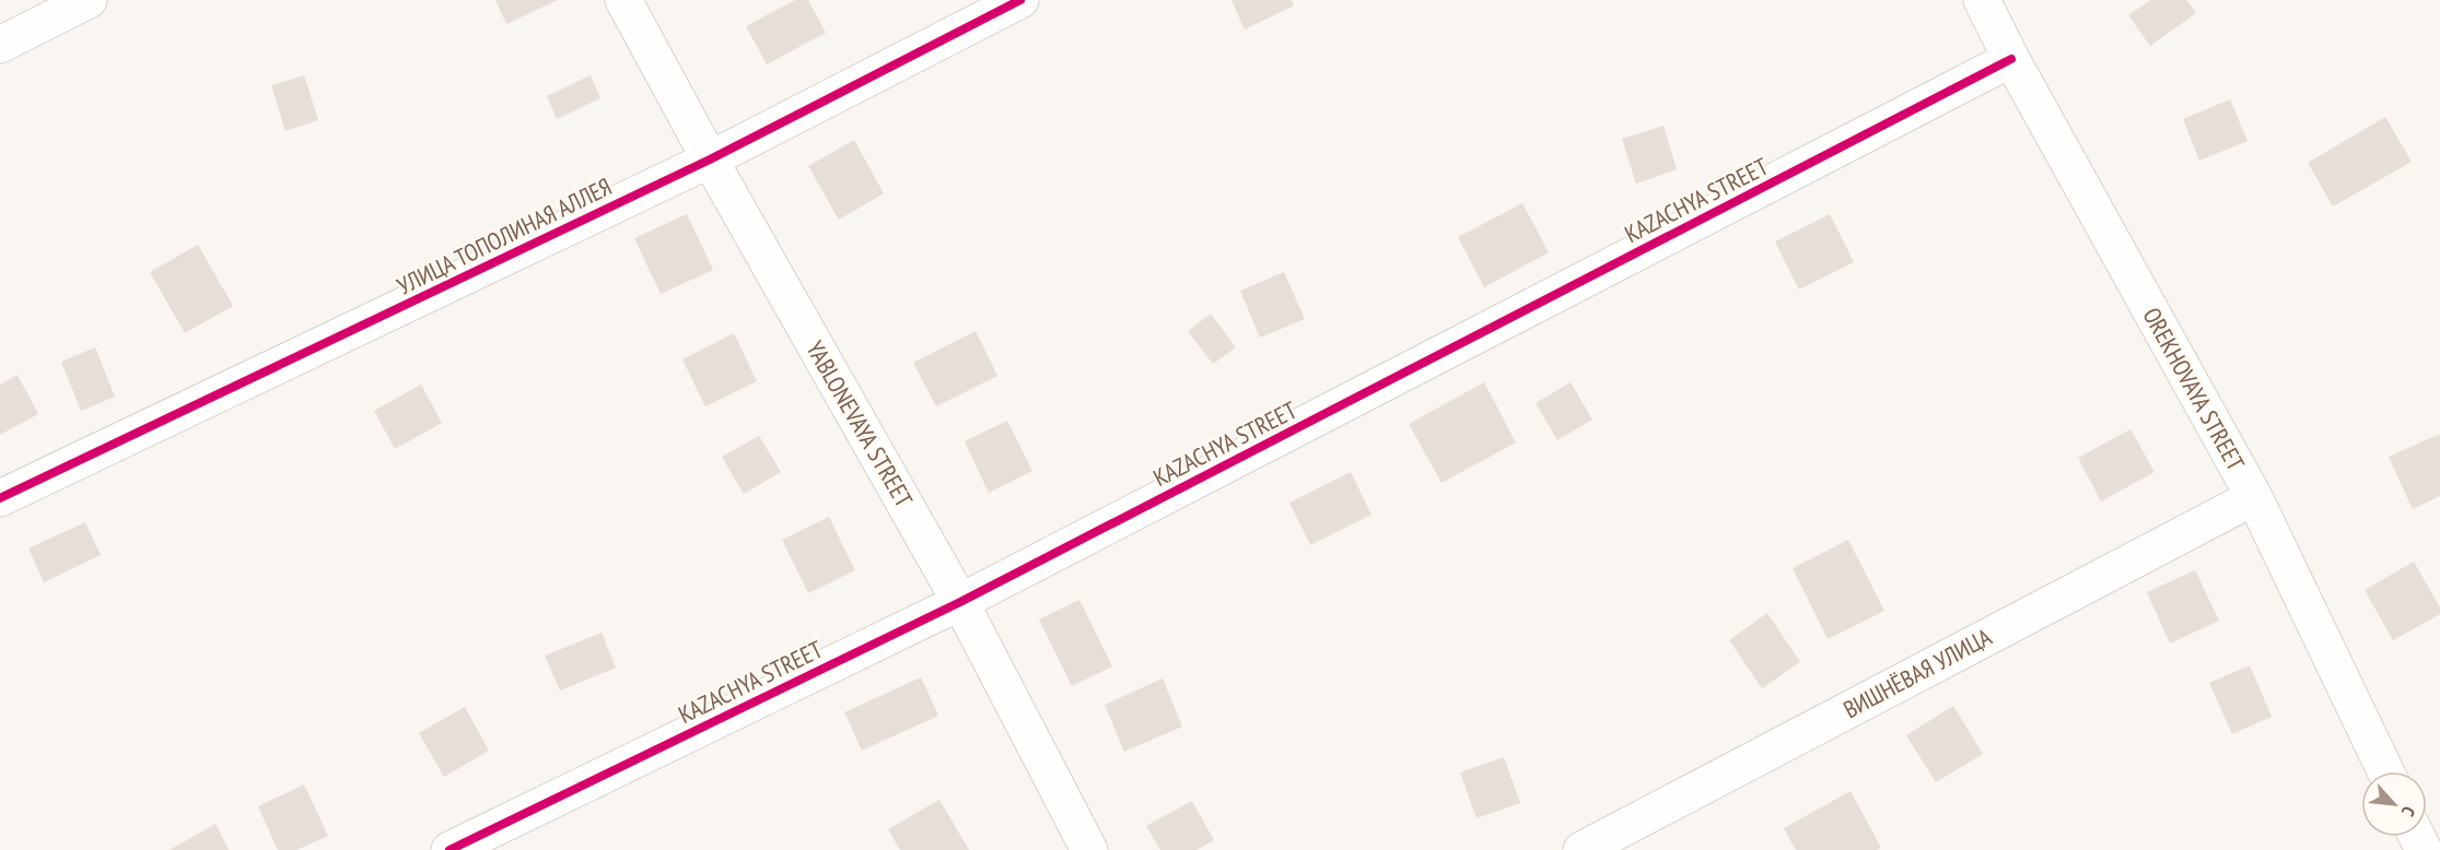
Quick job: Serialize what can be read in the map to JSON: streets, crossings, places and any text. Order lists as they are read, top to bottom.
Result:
{
  "streets": {
    "street": [
      "KAZACHYA STREET",
      "УЛИЦА ТОПОЛИНАЯ АЛЛЕЯ",
      "OREKHOVAYA STREET",
      "YABLONEVAYA STREET",
      "ВИШНЁВАЯ УЛИЦА"
    ]
  },
  "crossings": [
    ["KAZACHYA STREET", "OREKHOVAYA STREET"],
    ["KAZACHYA STREET", "YABLONEVAYA STREET"],
    ["УЛИЦА ТОПОЛИНАЯ АЛЛЕЯ", "YABLONEVAYA STREET"],
    ["OREKHOVAYA STREET", "ВИШНЁВАЯ УЛИЦА"]
  ],
  "north": "bottom right"
}
